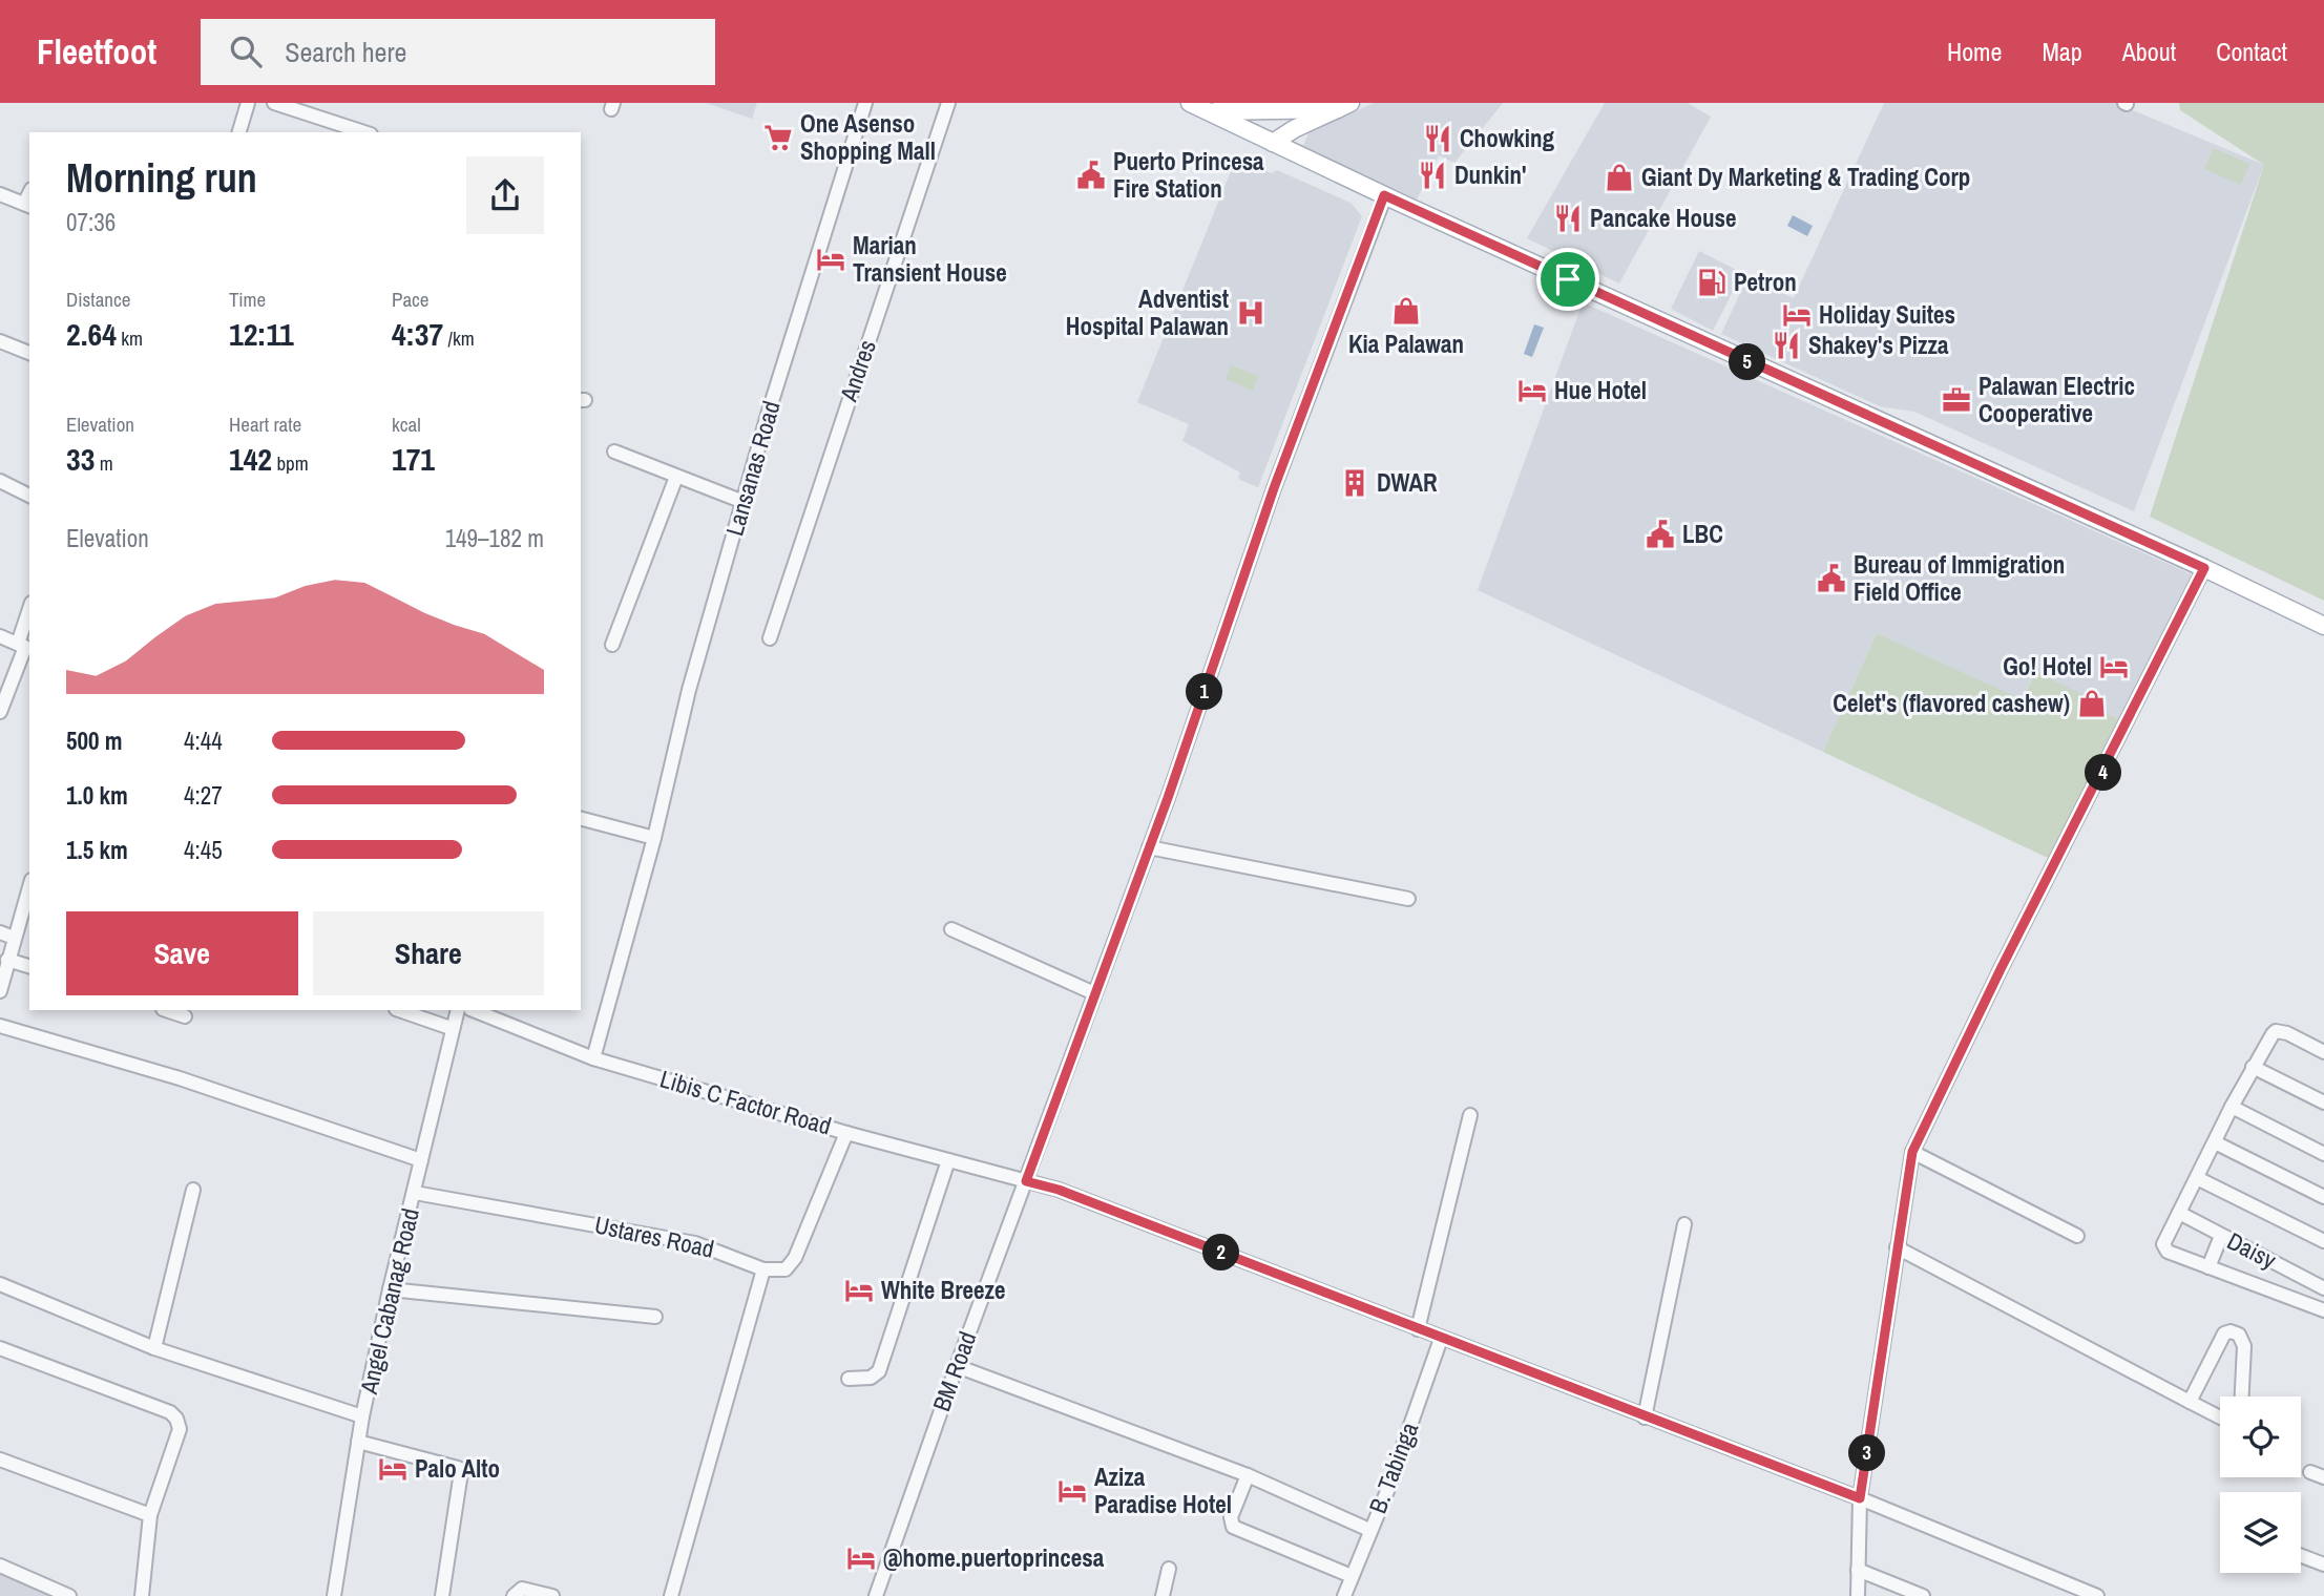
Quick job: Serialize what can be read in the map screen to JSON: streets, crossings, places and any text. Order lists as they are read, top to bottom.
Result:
{
  "streets": {
    "street": [
      "Andres",
      "Lansanas Road",
      "Libis C Factor Road",
      "Ustares Road",
      "Daisy",
      "Angel Cabanag Road",
      "BM Road",
      "B. Tabinga"
    ]
  },
  "crossings": [
    ["Lansanas Road", "Libis C Factor Road"],
    ["Libis C Factor Road", "BM Road"],
    ["Libis C Factor Road", "B. Tabinga"],
    ["Ustares Road", "Angel Cabanag Road"]
  ],
  "places": {
    "supermarket": ["One Asenso Shopping Mall"],
    "restaurant": [
      "Chowking",
      "Dunkin'",
      "Pancake House",
      "Shakey's Pizza"
    ],
    "public building": ["Puerto Princesa Fire Station", "LBC", "Bureau of Immigration Field Office"],
    "shop": ["Giant Dy Marketing & Trading Corp", "Kia Palawan", "Celet's (flavored cashew)"],
    "hotel": [
      "Marian Transient House",
      "Holiday Suites",
      "Hue Hotel",
      "Go! Hotel",
      "White Breeze",
      "Palo Alto",
      "Aziza Paradise Hotel",
      "@home.puertoprincesa"
    ],
    "fuel station": ["Petron"],
    "hospital": ["Adventist Hospital Palawan"],
    "office": ["Palawan Electric Cooperative"],
    "building": ["DWAR"]
  },
  "page": {
    "header": "Fleetfoot",
    "search": "Search here",
    "nav": [
      "Home",
      "Map",
      "About",
      "Contact"
    ],
    "heading": ["Morning run", "07:36"],
    "stats": [
      ["Distance", "2.64 km"],
      ["Time", "12:11"],
      ["Pace", "4:37 /km"],
      ["Elevation", "33 m"],
      ["Heart rate", "142 bpm"],
      ["kcal", "171"]
    ],
    "pins": [
      "5",
      "1",
      "4",
      "2",
      "3"
    ],
    "chart": ["Elevation", "149–182 m"],
    "list": [
      {
        "name": "500 m",
        "note": "4:44"
      },
      {
        "name": "1.0 km",
        "note": "4:27"
      },
      {
        "name": "1.5 km",
        "note": "4:45"
      }
    ],
    "buttons": ["Save", "Share"]
  }
}
